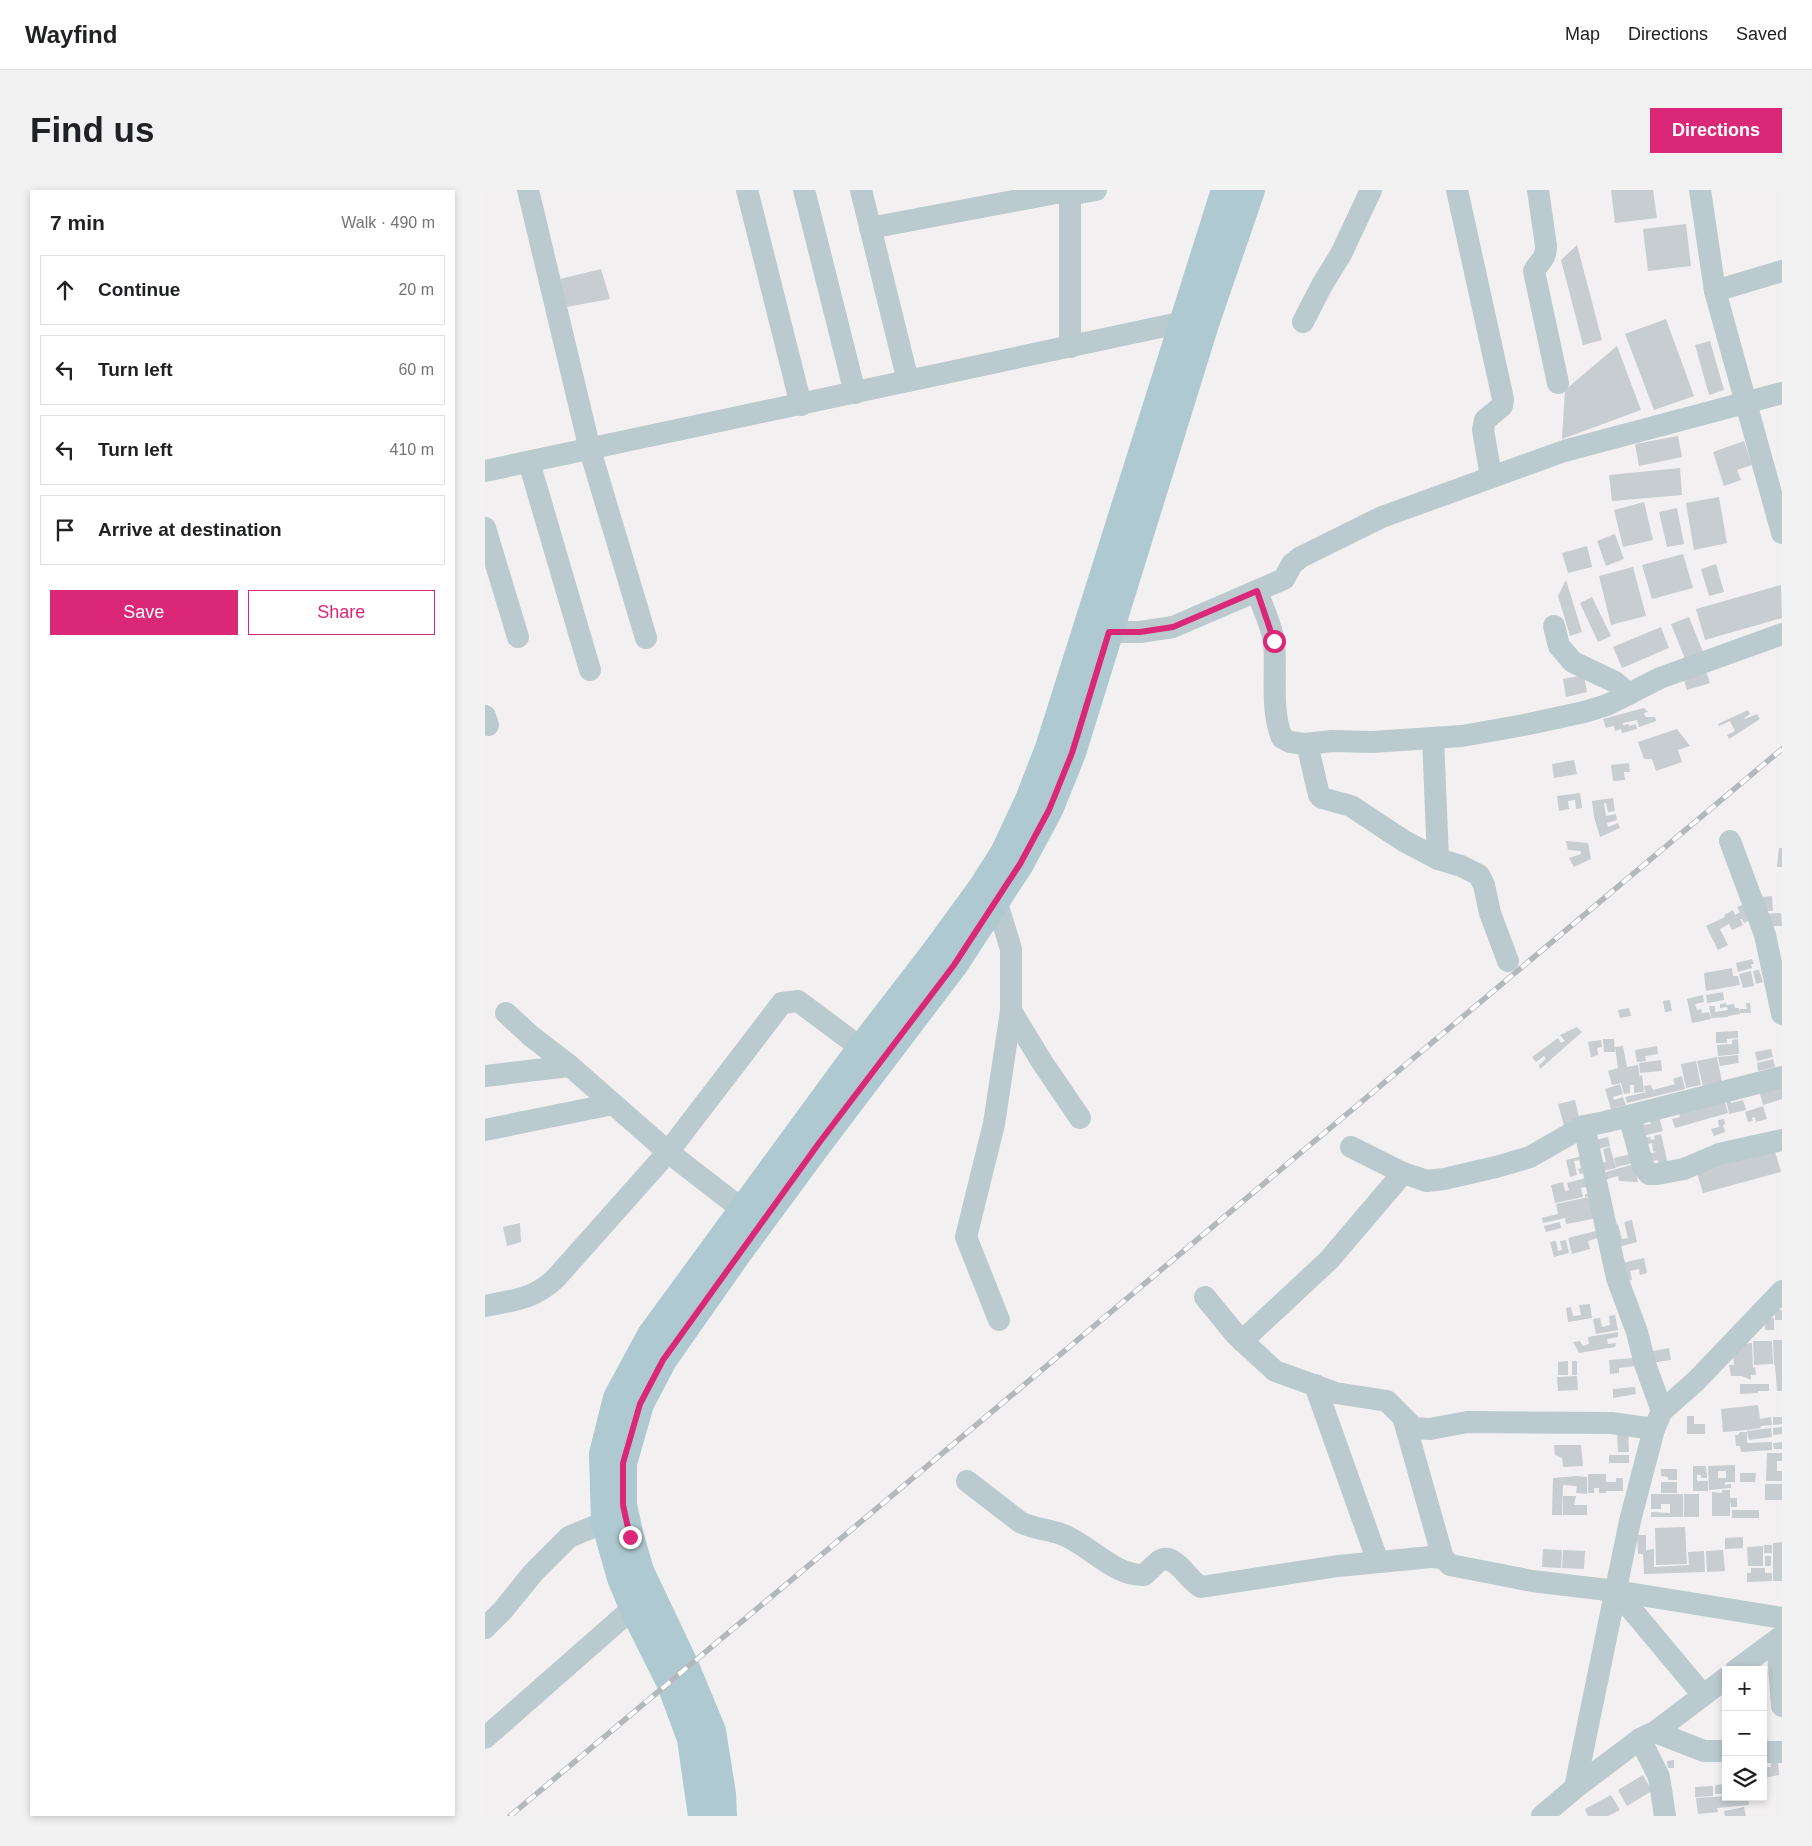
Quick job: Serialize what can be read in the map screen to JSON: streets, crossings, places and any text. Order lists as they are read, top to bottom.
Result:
{
  "page": {
    "header": "Wayfind",
    "nav": ["Map", "Directions", "Saved"],
    "buttons": [
      "Directions",
      ["Save", "Share"]
    ],
    "title": "Find us",
    "heading": ["7 min", "Walk · 490 m"],
    "list": [
      ["Continue", "20 m"],
      ["Turn left", "60 m"],
      ["Turn left", "410 m"],
      "Arrive at destination"
    ],
    "map_buttons": ["+", "−"]
  }
}
